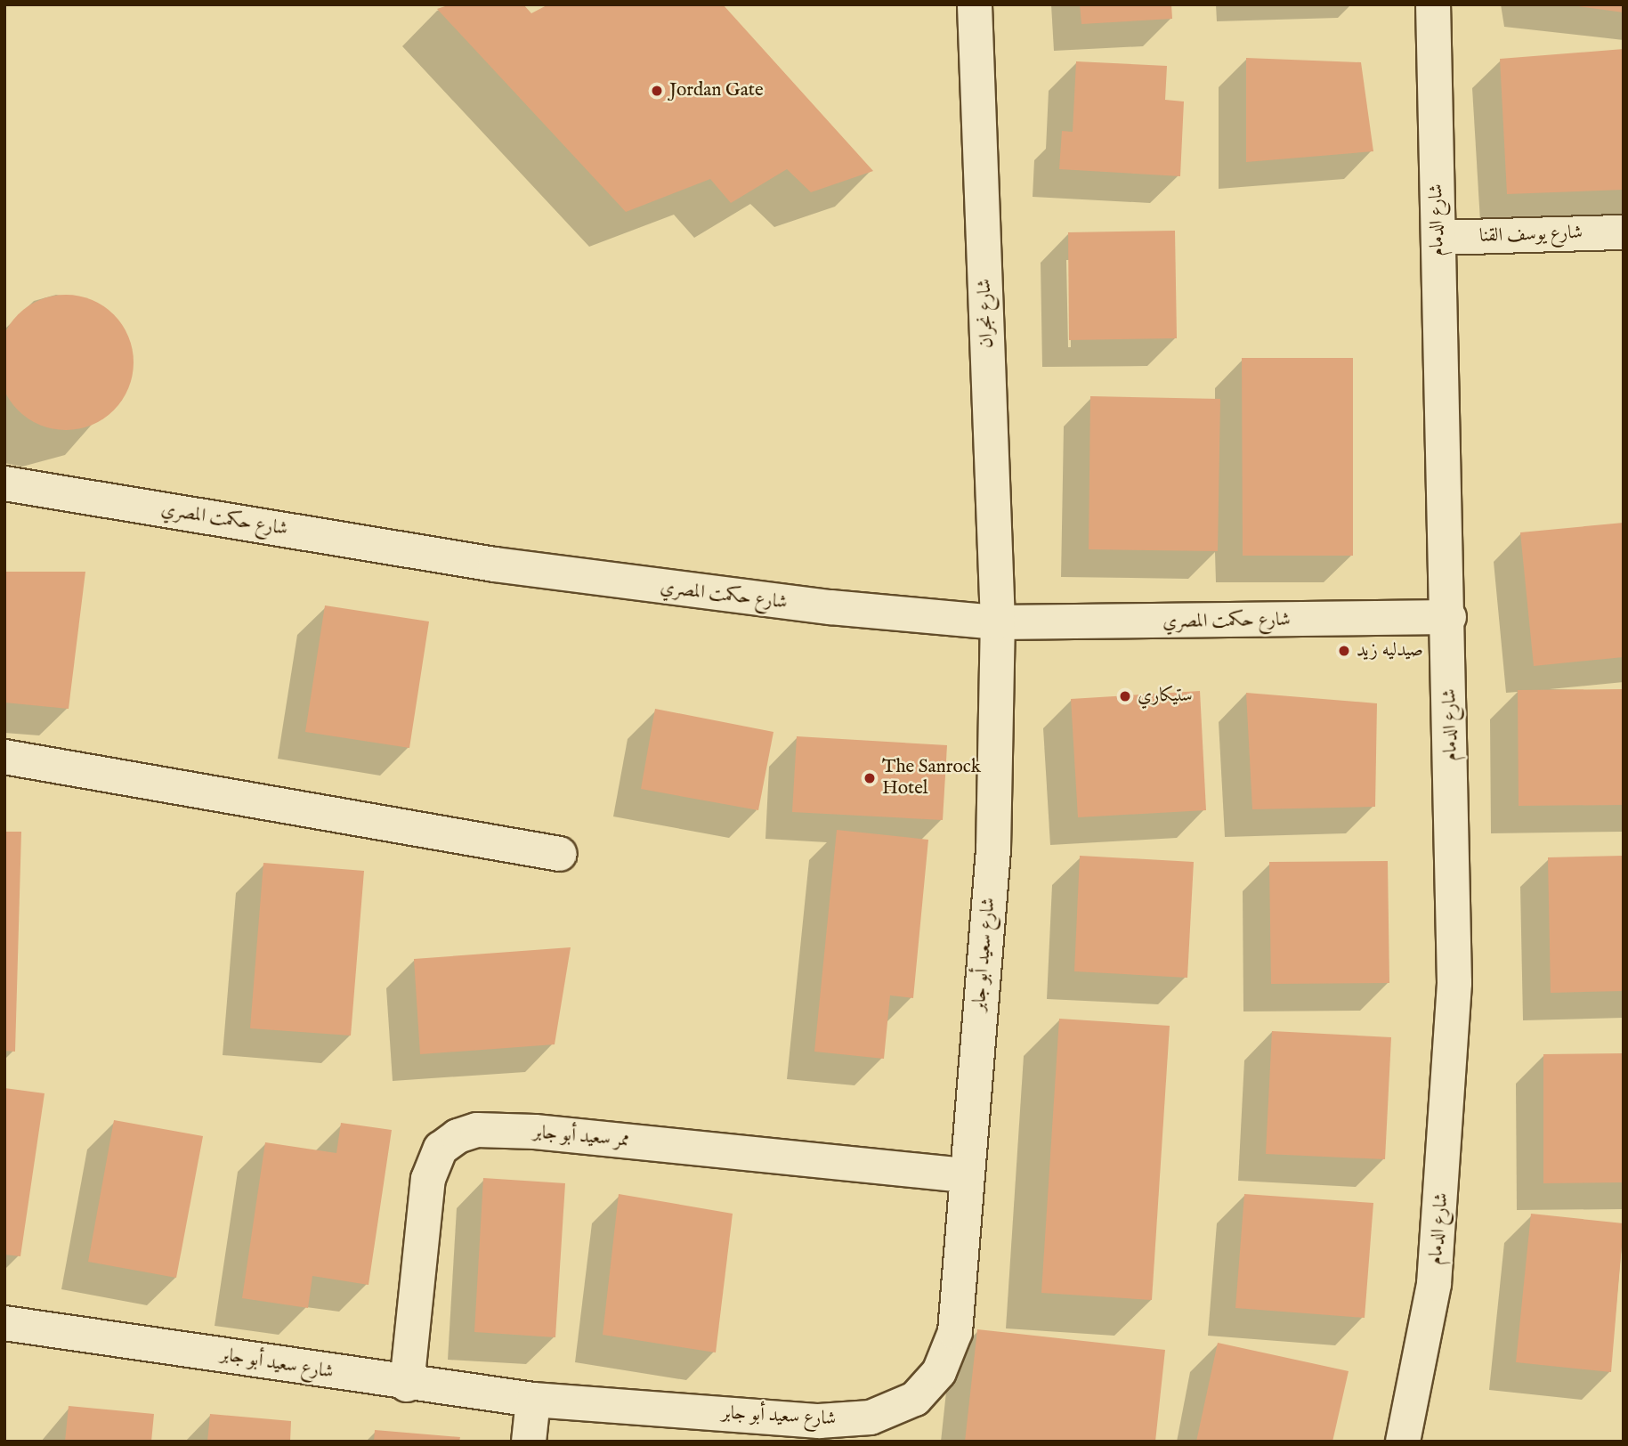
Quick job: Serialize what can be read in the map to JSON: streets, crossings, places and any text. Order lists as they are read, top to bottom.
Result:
{
  "streets": {
    "street": [
      "شارع الدمام",
      "شارع يوسف القنا",
      "شارع نجران",
      "شارع حكمت المصري",
      "شارع سعيد أبو جابر",
      "ممر سعيد أبو جابر"
    ]
  },
  "crossings": [
    ["شارع الدمام", "شارع يوسف القنا"],
    ["شارع الدمام", "شارع حكمت المصري"],
    ["شارع نجران", "شارع حكمت المصري"],
    ["شارع نجران", "شارع سعيد أبو جابر"],
    ["شارع حكمت المصري", "شارع سعيد أبو جابر"],
    ["شارع سعيد أبو جابر", "ممر سعيد أبو جابر"]
  ],
  "places": [
    "Jordan Gate",
    "صيدليه زيد",
    "ستيكاري",
    "The Sanrock Hotel"
  ]
}
